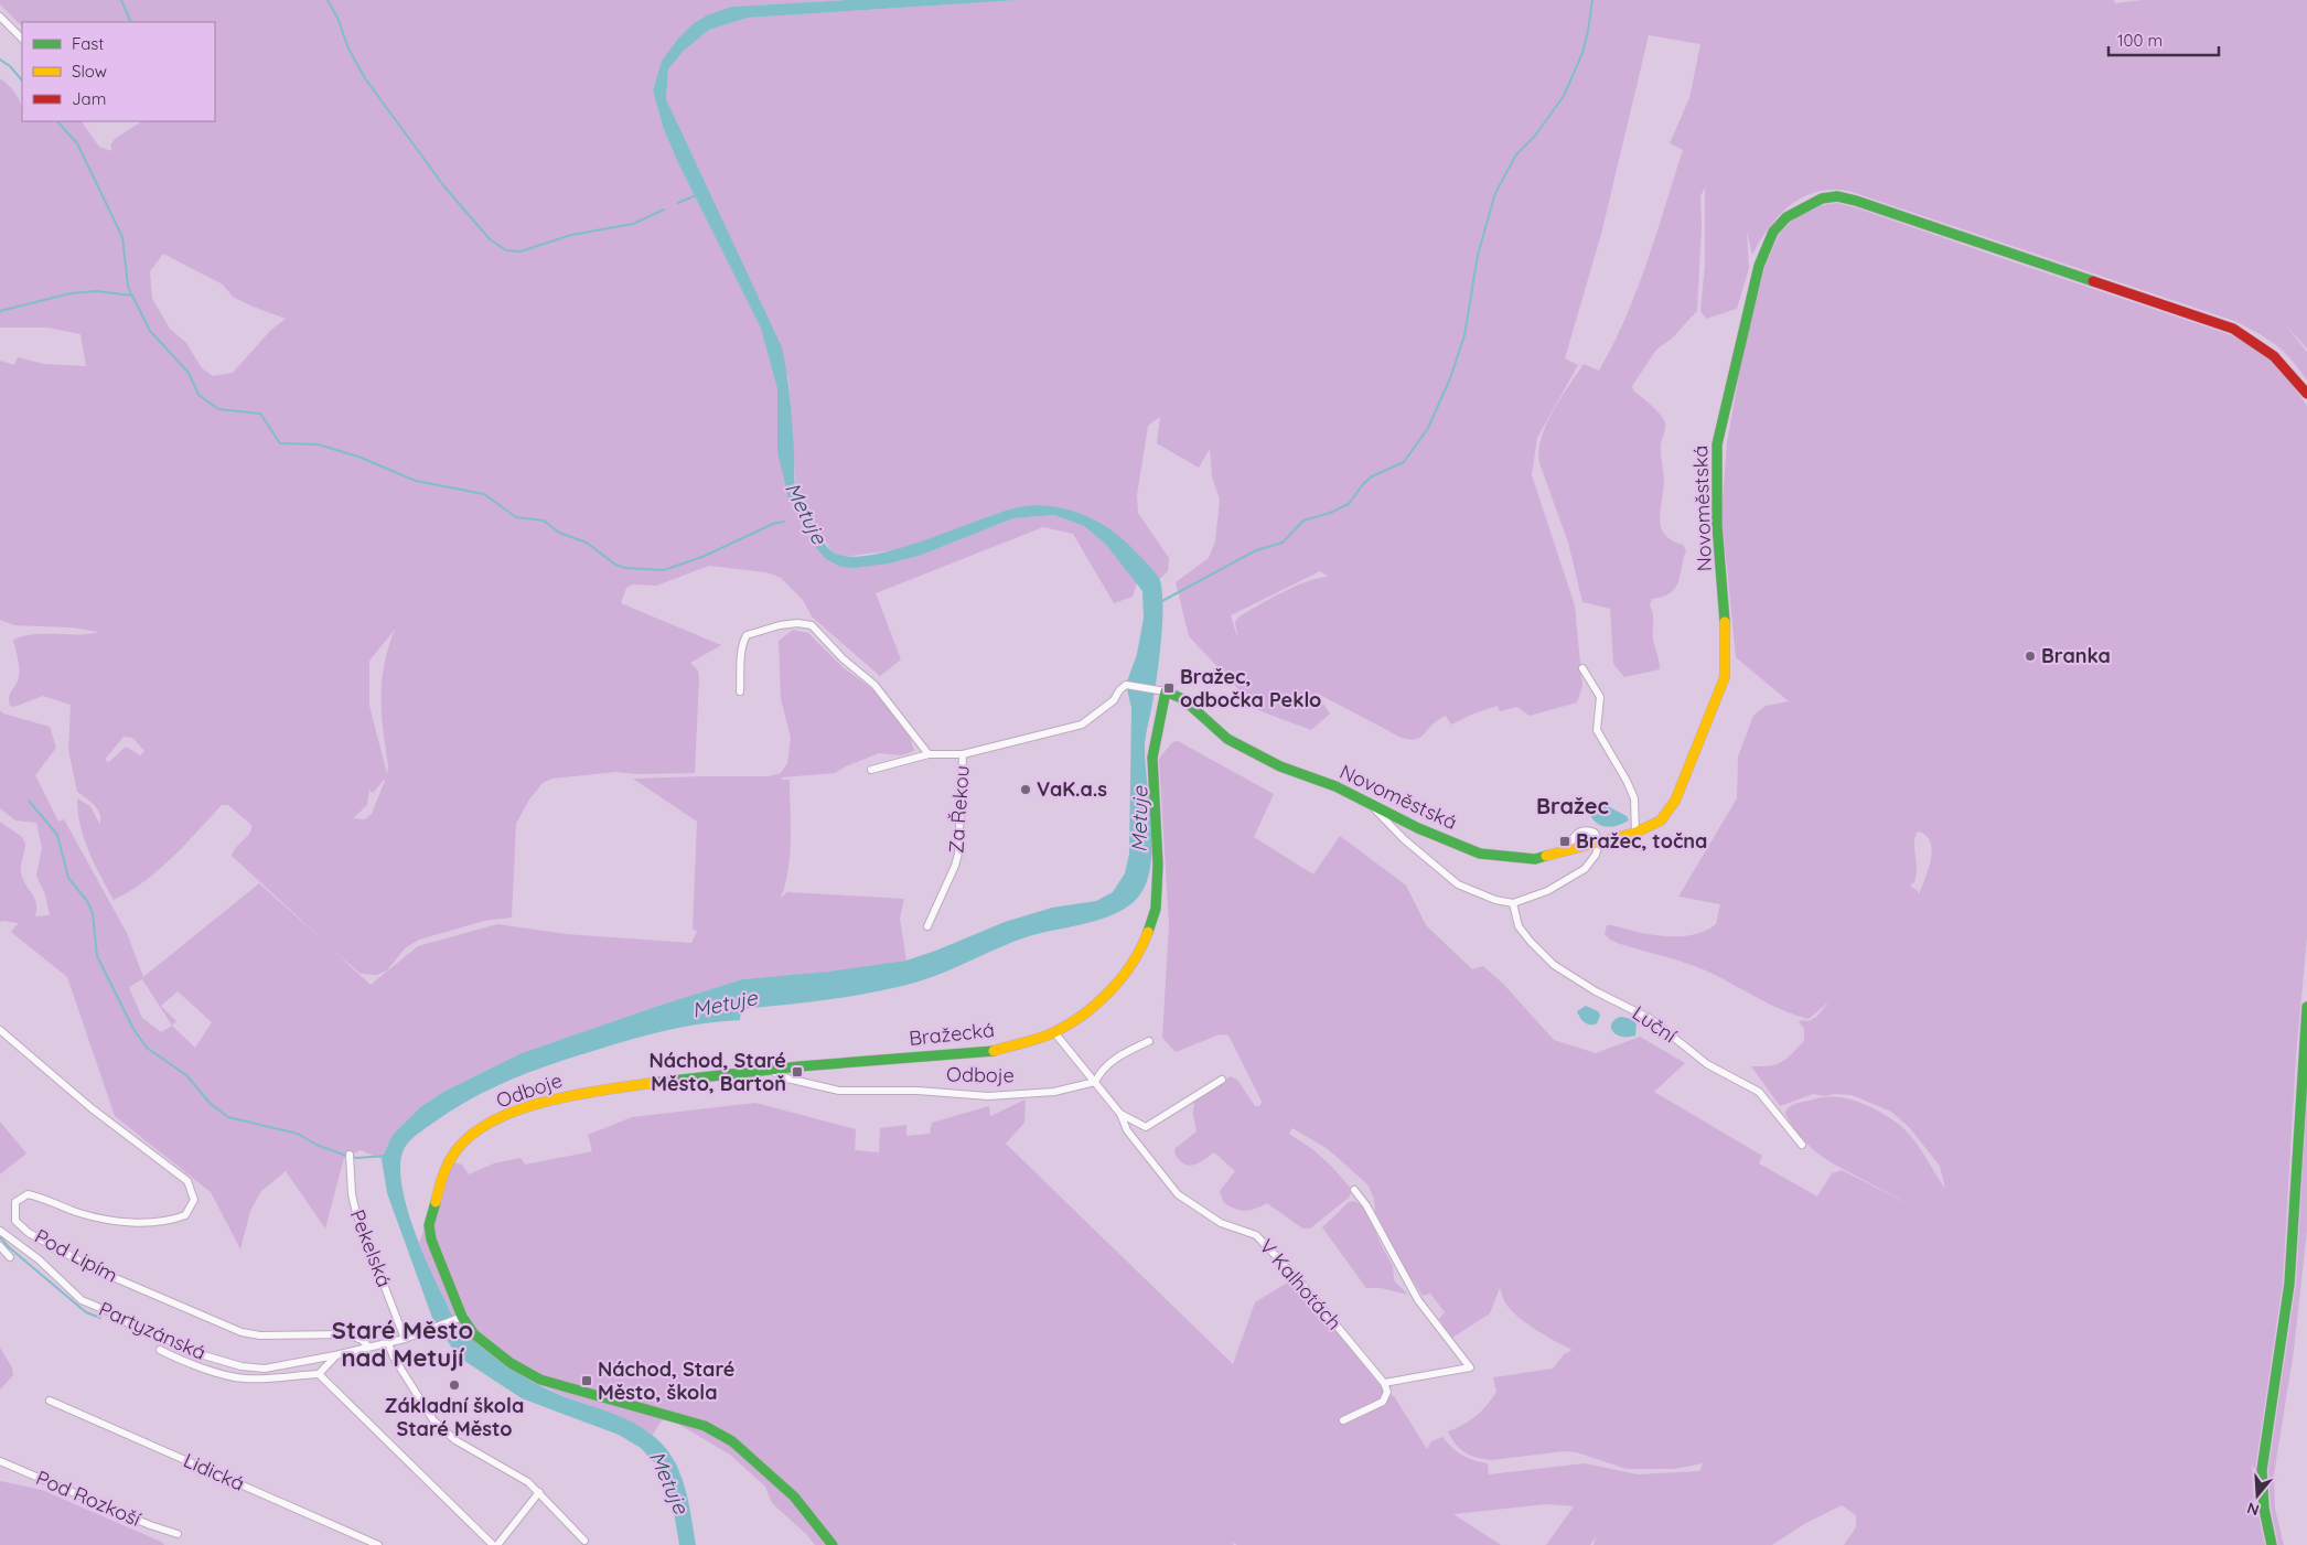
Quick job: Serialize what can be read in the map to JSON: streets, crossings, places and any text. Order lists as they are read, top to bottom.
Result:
{
  "streets": {
    "street": [
      "Novoměstská",
      "Za Řekou",
      "Luční",
      "Bražecká",
      "Odboje",
      "Pekelská",
      "Pod Lipím",
      "V Kalhotách",
      "Partyzánská",
      "Lidická",
      "Pod Rozkoší"
    ]
  },
  "crossings": [
    ["Novoměstská", "Bražecká"],
    ["Bražecká", "Odboje"],
    ["Bražecká", "V Kalhotách"],
    ["Odboje", "V Kalhotách"],
    ["Odboje", "Partyzánská"],
    ["Pekelská", "Partyzánská"],
    ["Pod Lipím", "Partyzánská"]
  ],
  "districts": ["Bražec", "Staré Město nad Metují"],
  "water": ["Metuje"],
  "places": {
    "other": ["Branka", "VaK.a.s", "Základní škola Staré Město"],
    "transit": [
      "Bražec, odbočka Peklo",
      "Bražec, točna",
      "Náchod, Staré Město, Bartoň",
      "Náchod, Staré Město, škola"
    ]
  },
  "legend": ["Fast", "Slow", "Jam"],
  "scale_bar": "100 m",
  "north": "bottom"
}
